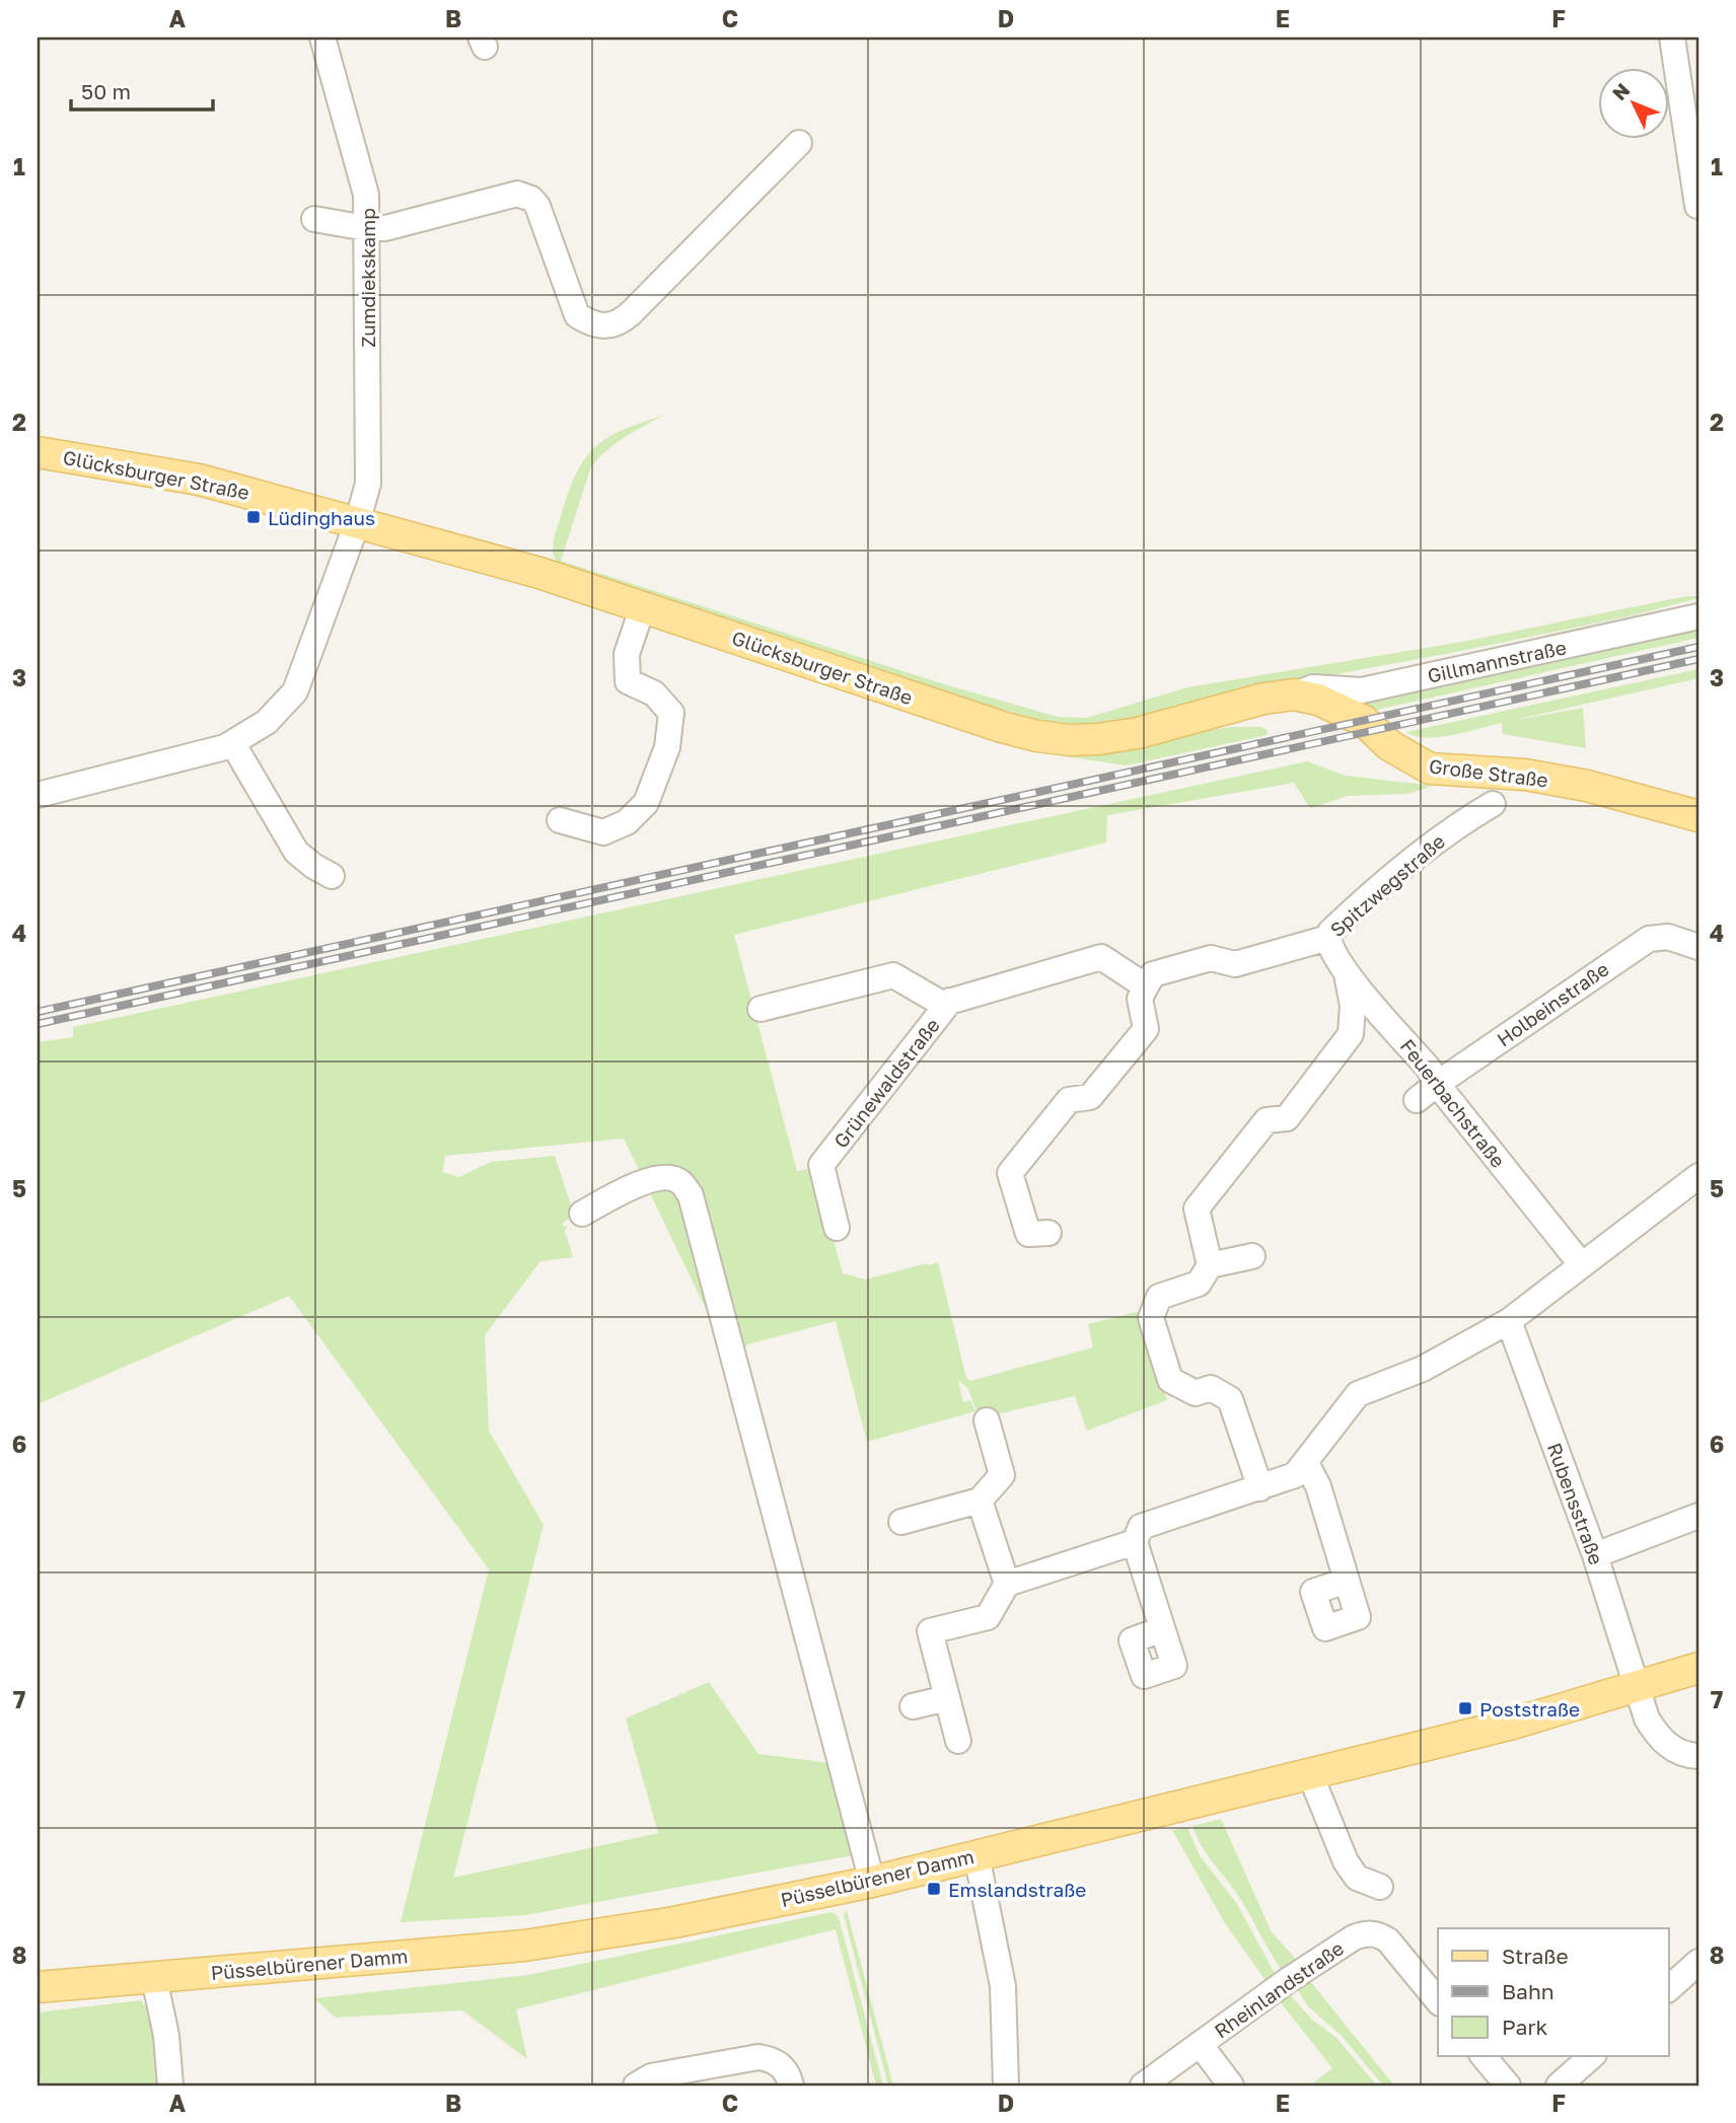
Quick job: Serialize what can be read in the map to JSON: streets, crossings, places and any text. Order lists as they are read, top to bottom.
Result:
{
  "streets": {
    "main road": ["Glücksburger Straße", "Große Straße", "Püsselbürener Damm"],
    "street": [
      "Zumdiekskamp",
      "Gillmannstraße",
      "Spitzwegstraße",
      "Holbeinstraße",
      "Grünewaldstraße",
      "Feuerbachstraße",
      "Rubensstraße",
      "Rheinlandstraße"
    ]
  },
  "crossings": [
    ["Zumdiekskamp", "Glücksburger Straße"],
    ["Glücksburger Straße", "Gillmannstraße"],
    ["Glücksburger Straße", "Große Straße"],
    ["Gillmannstraße", "Große Straße"],
    ["Spitzwegstraße", "Feuerbachstraße"],
    ["Holbeinstraße", "Feuerbachstraße"],
    ["Rubensstraße", "Püsselbürener Damm"]
  ],
  "places": {
    "transit": ["Lüdinghaus", "Poststraße", "Emslandstraße"]
  },
  "legend": ["Straße", "Bahn", "Park"],
  "scale_bar": "50 m",
  "north": "top left",
  "grid": {
    "columns": [
      "A",
      "B",
      "C",
      "D",
      "E",
      "F"
    ],
    "rows": [
      "1",
      "2",
      "3",
      "4",
      "5",
      "6",
      "7",
      "8"
    ]
  }
}
